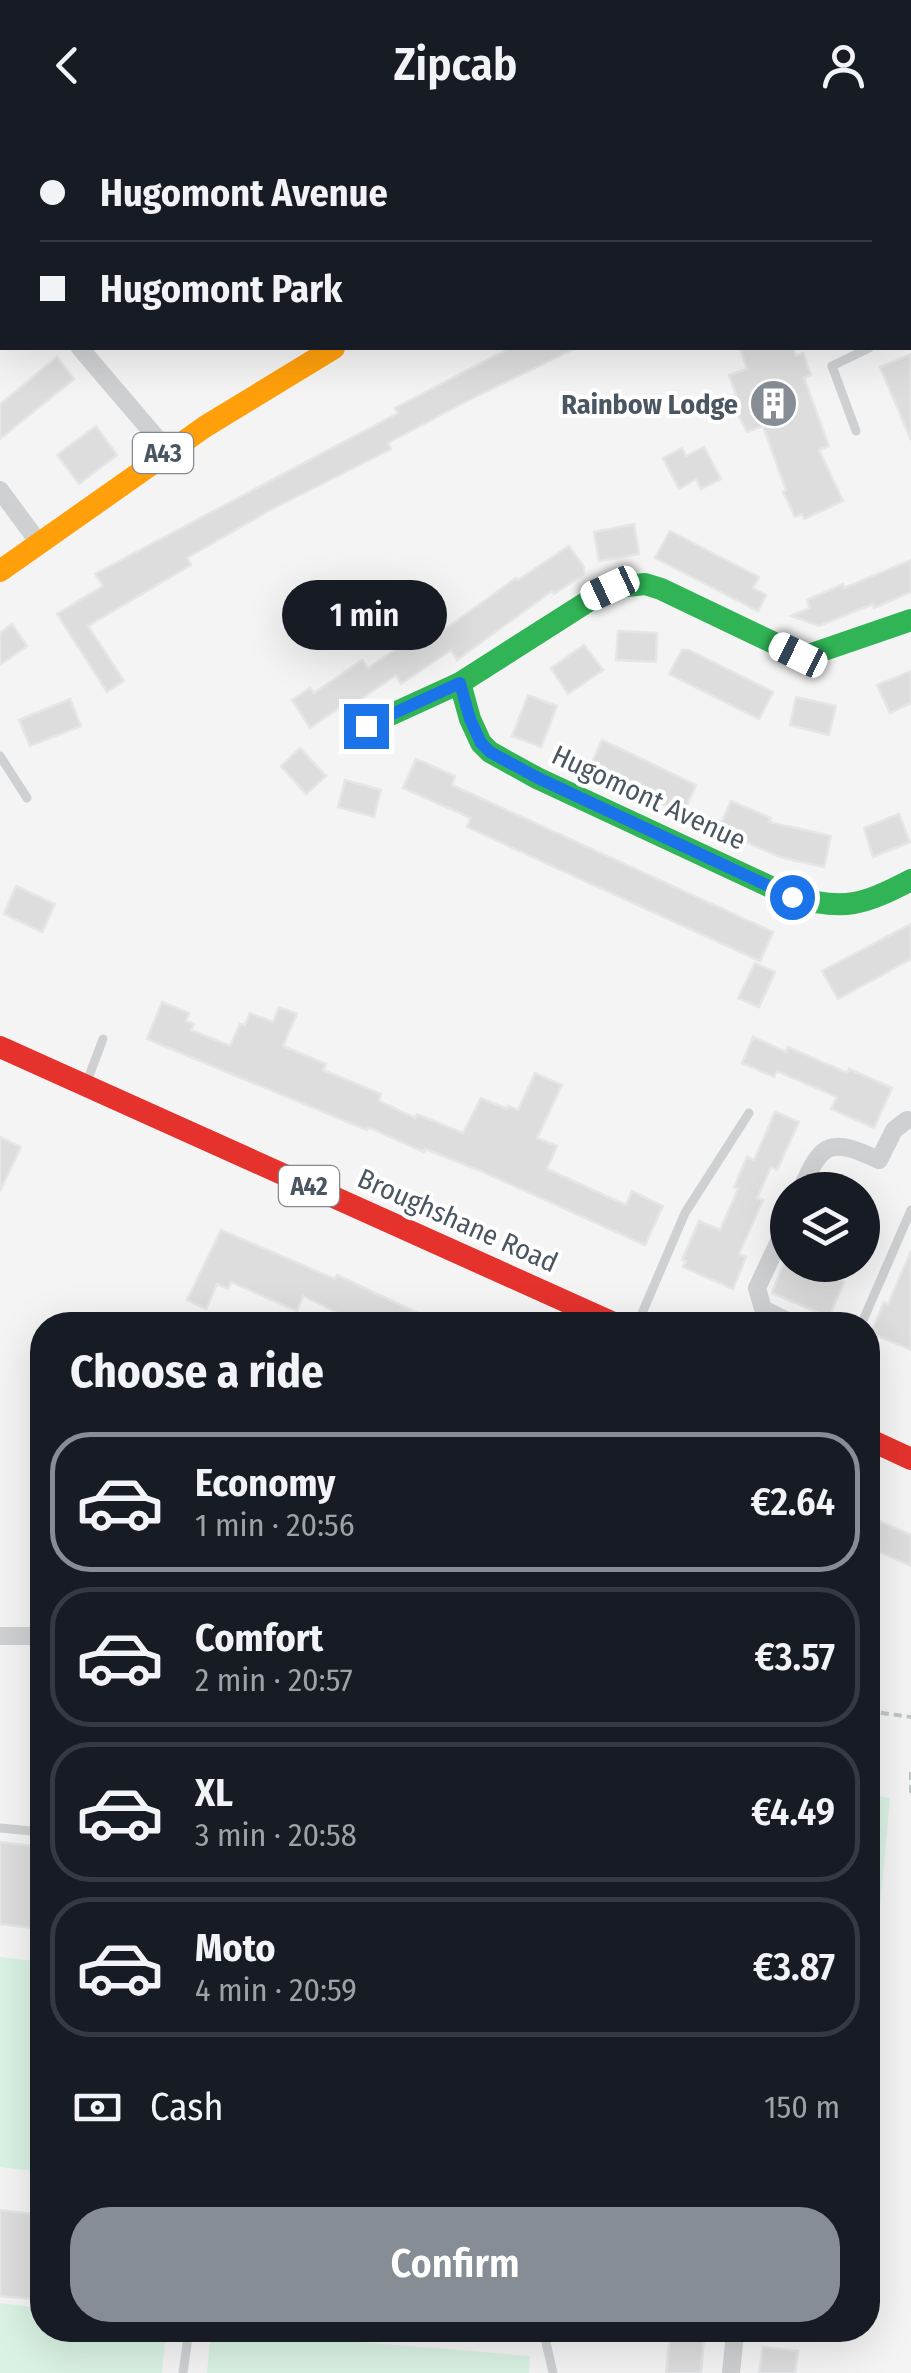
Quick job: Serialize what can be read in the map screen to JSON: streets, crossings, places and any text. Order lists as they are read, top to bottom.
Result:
{
  "streets": {
    "street": [
      "A43",
      "Hugomont Avenue",
      "A42",
      "Broughshane Road"
    ]
  },
  "places": {
    "building": ["Rainbow Lodge"]
  },
  "page": {
    "header": "Zipcab",
    "banner": ["Hugomont Avenue", "Hugomont Park"],
    "bubble": "1 min",
    "heading": "Choose a ride",
    "list": [
      {
        "name": "Economy",
        "note": "1 min · 20:56",
        "value": "€2.64"
      },
      {
        "name": "Comfort",
        "note": "2 min · 20:57",
        "value": "€3.57"
      },
      {
        "name": "XL",
        "note": "3 min · 20:58",
        "value": "€4.49"
      },
      {
        "name": "Moto",
        "note": "4 min · 20:59",
        "value": "€3.87"
      }
    ],
    "pay": ["Cash", "150 m"],
    "buttons": "Confirm"
  }
}
